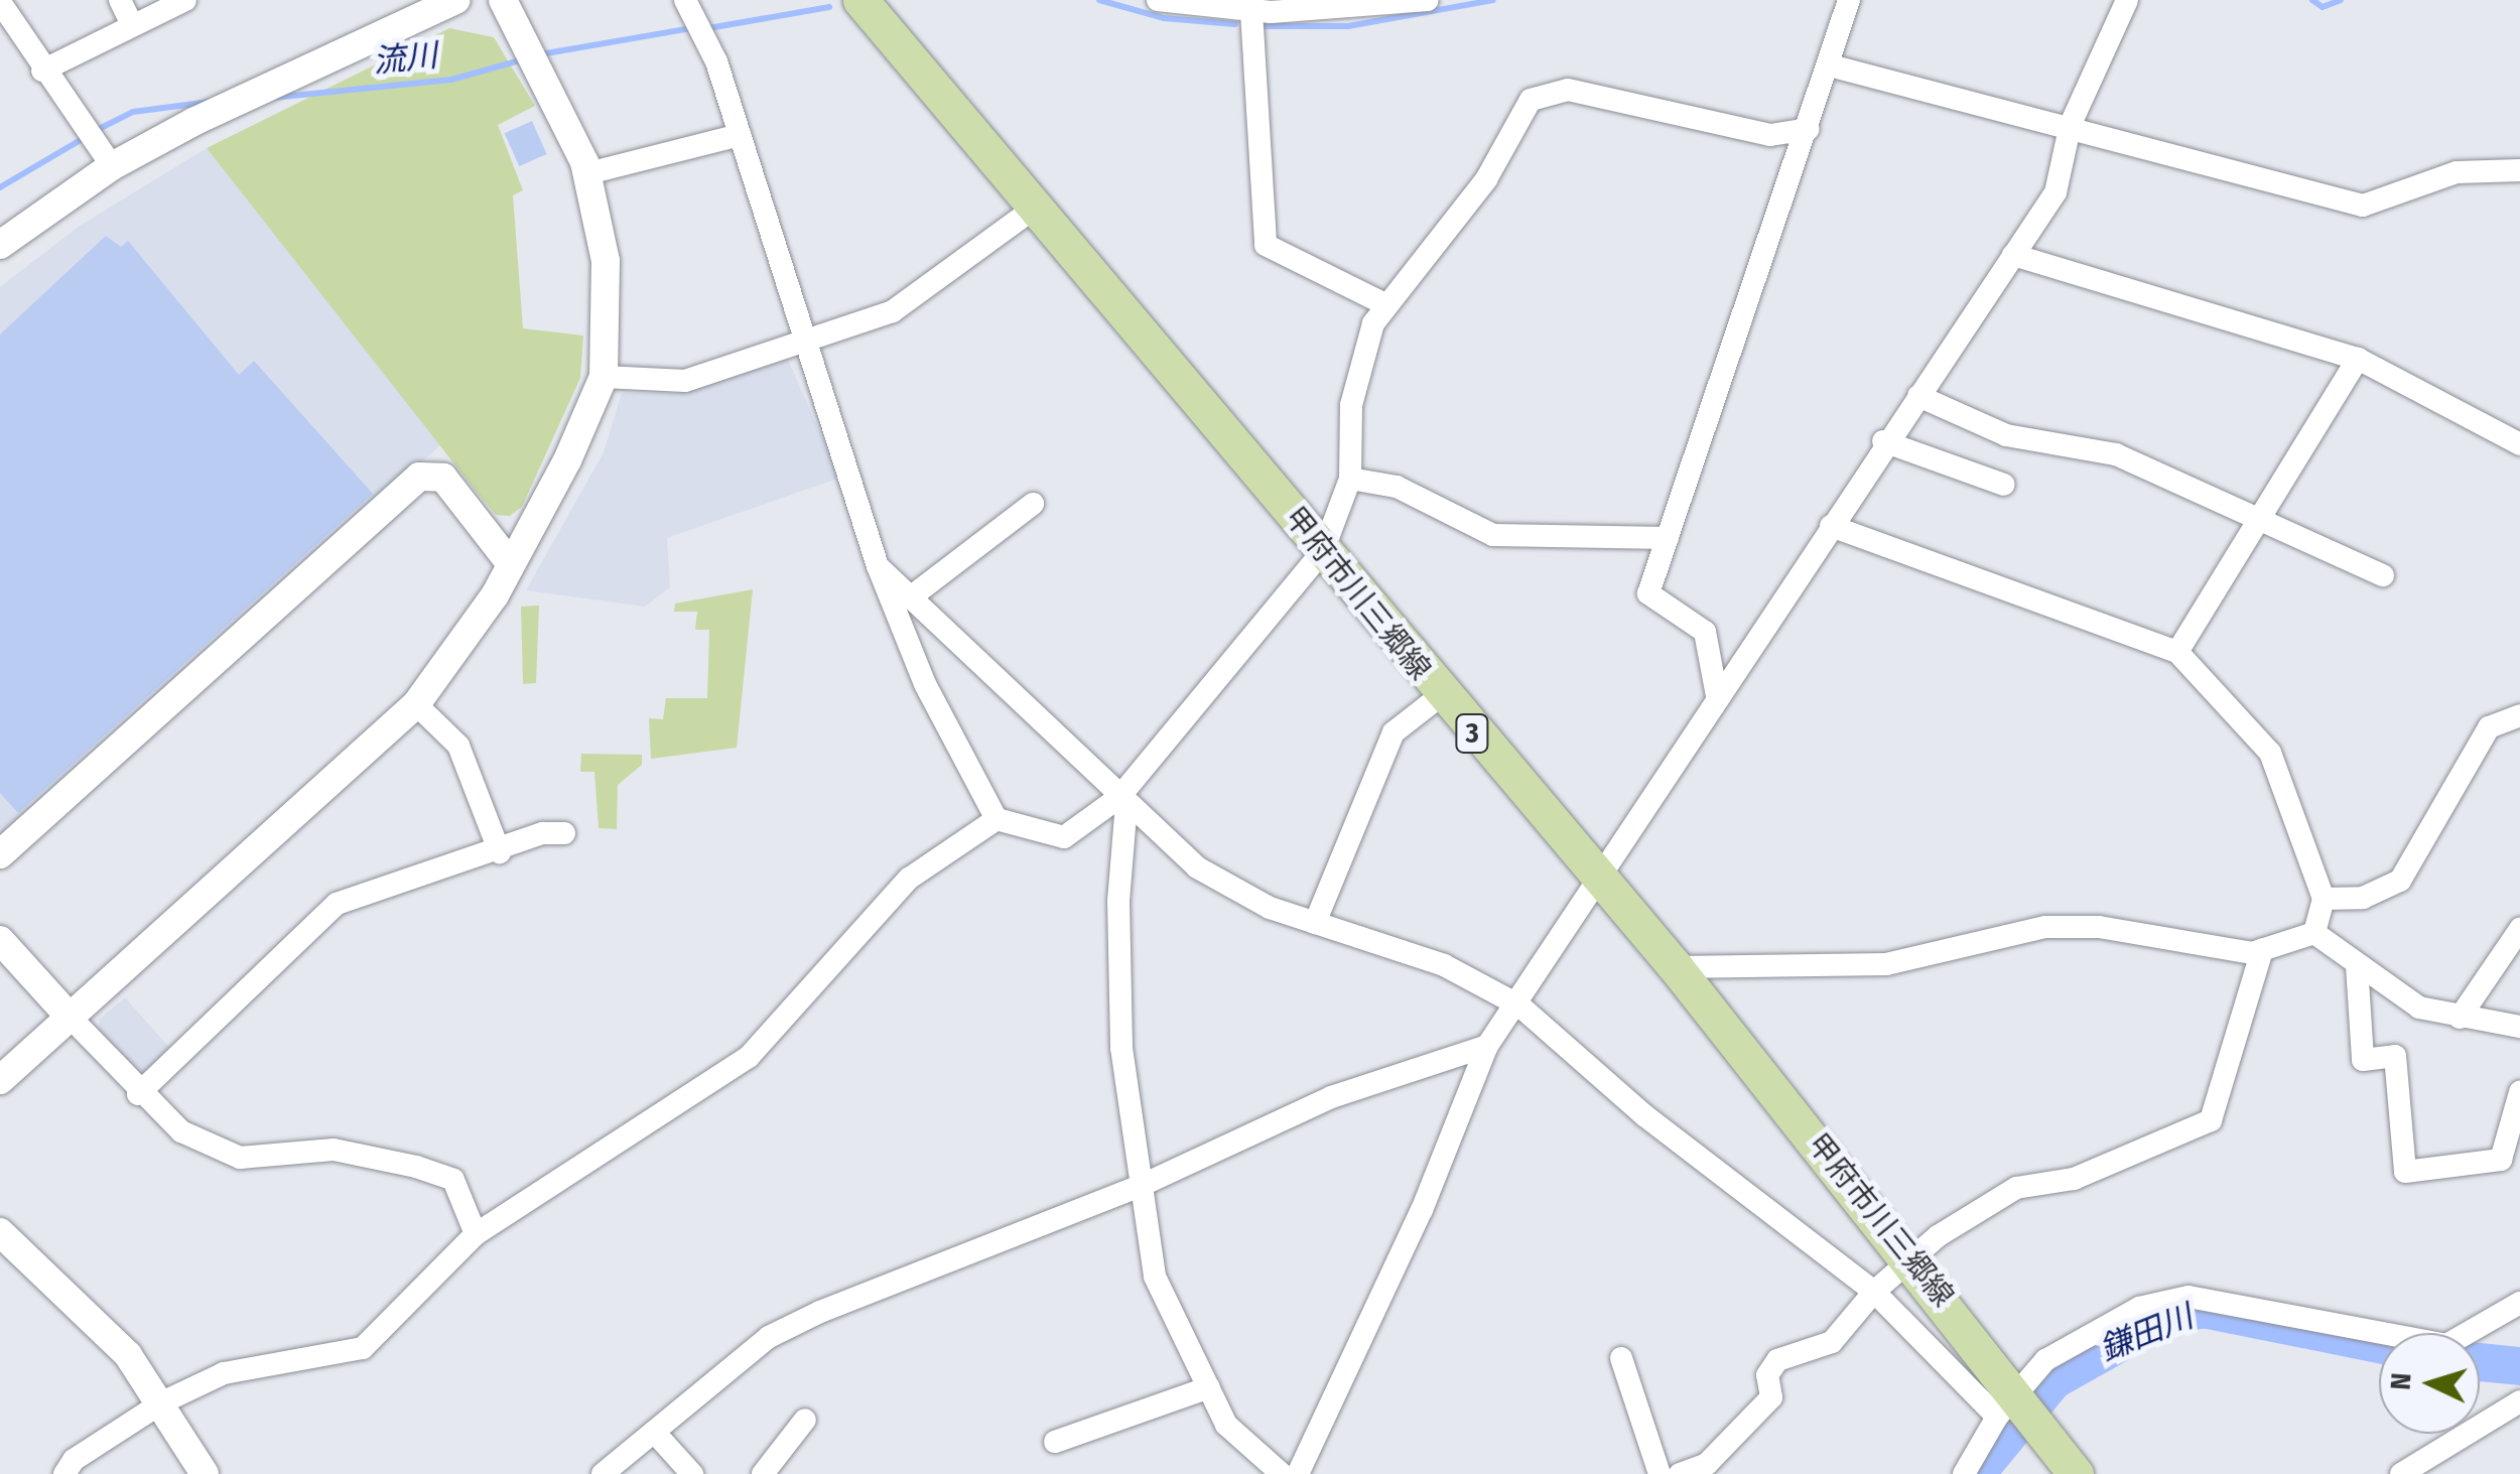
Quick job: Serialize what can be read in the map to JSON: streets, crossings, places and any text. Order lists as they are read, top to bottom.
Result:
{
  "streets": {
    "main road": ["甲府市川三郷線", "3"]
  },
  "water": ["流川", "鎌田川"],
  "north": "left"
}
